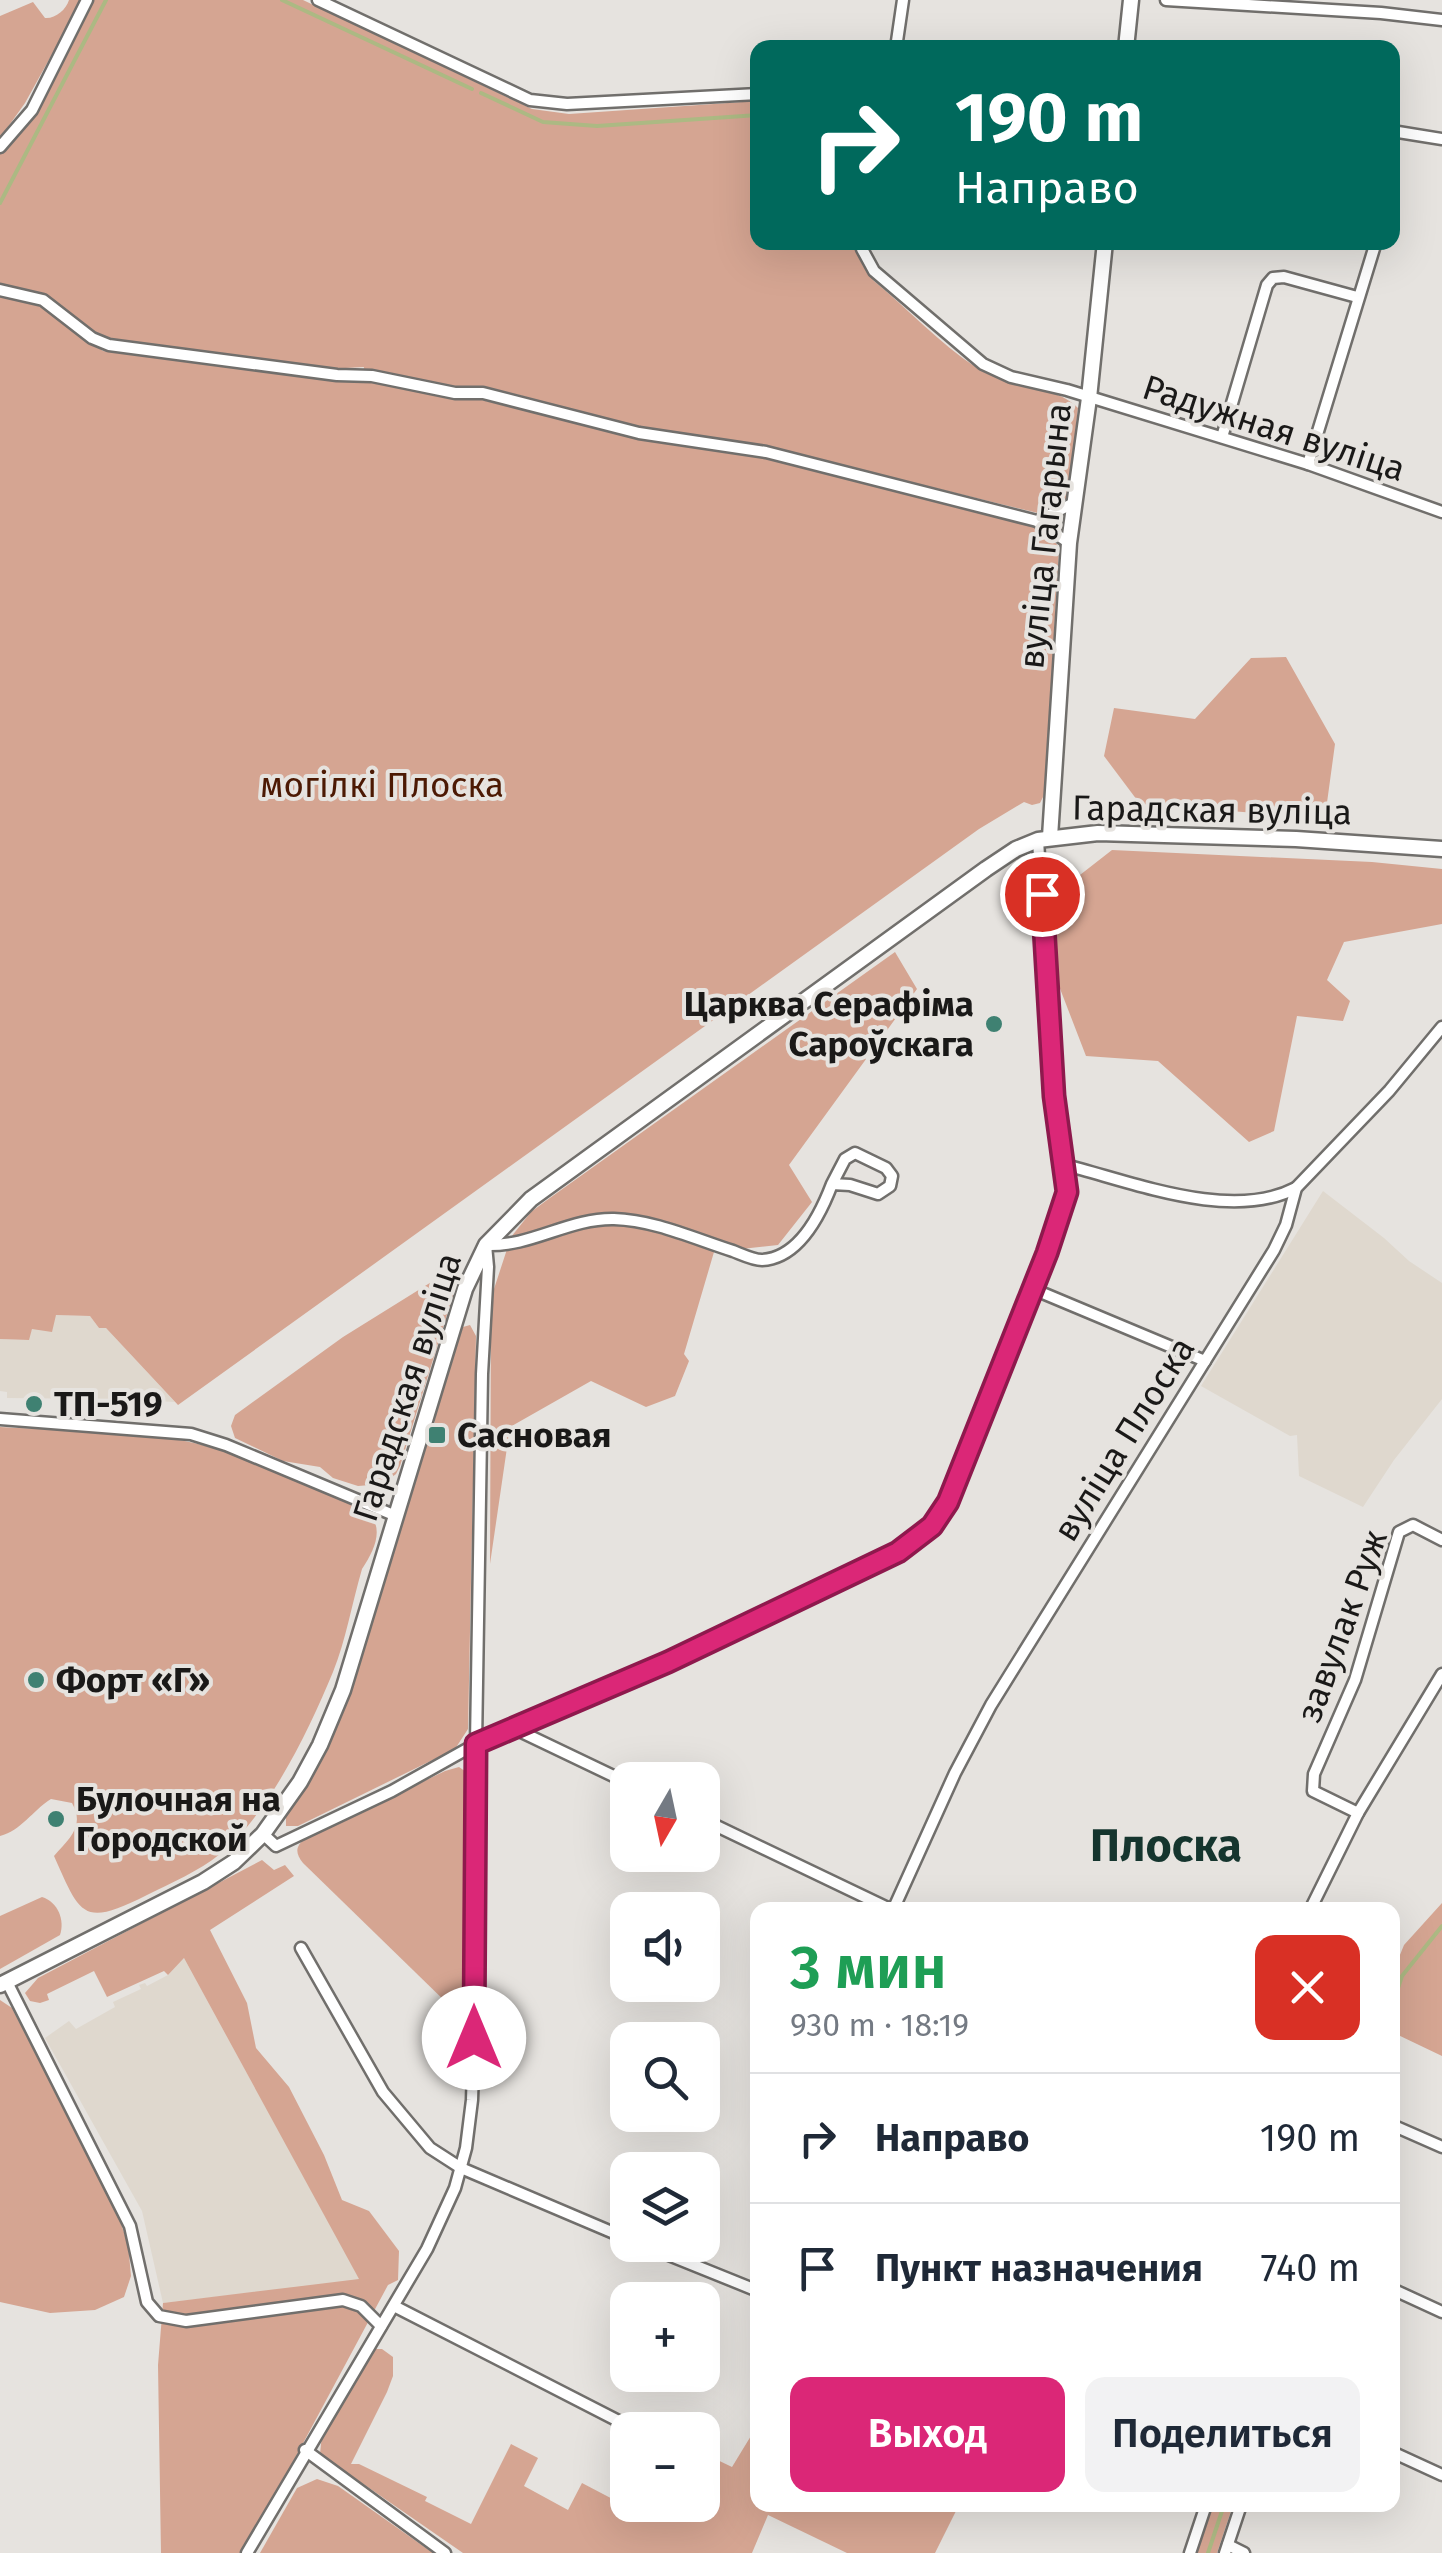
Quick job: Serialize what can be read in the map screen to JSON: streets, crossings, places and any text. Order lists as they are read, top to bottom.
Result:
{
  "streets": {
    "main road": ["вуліца Гагарына", "Гарадская вуліца"],
    "street": ["Радужная вуліца", "вуліца Плоска", "завулак Руж"]
  },
  "crossings": [
    ["Радужная вуліца", "вуліца Гагарына"],
    ["вуліца Гагарына", "Гарадская вуліца"]
  ],
  "districts": ["Плоска"],
  "parks": ["могілкі Плоска"],
  "places": {
    "other": [
      "Царква Серафіма Сароўскага",
      "ТП-519",
      "Форт «Г»",
      "Булочная на Городской"
    ],
    "transit": ["Сасновая"]
  },
  "north": "bottom",
  "page": {
    "turn": ["190 m", "Направо"],
    "map_buttons": ["+", "−"],
    "heading": ["3 мин", "930 m · 18:19"],
    "list": [
      {
        "name": "Направо",
        "value": "190 m"
      },
      {
        "name": "Пункт назначения",
        "value": "740 m"
      }
    ],
    "buttons": ["Выход", "Поделиться"]
  }
}
